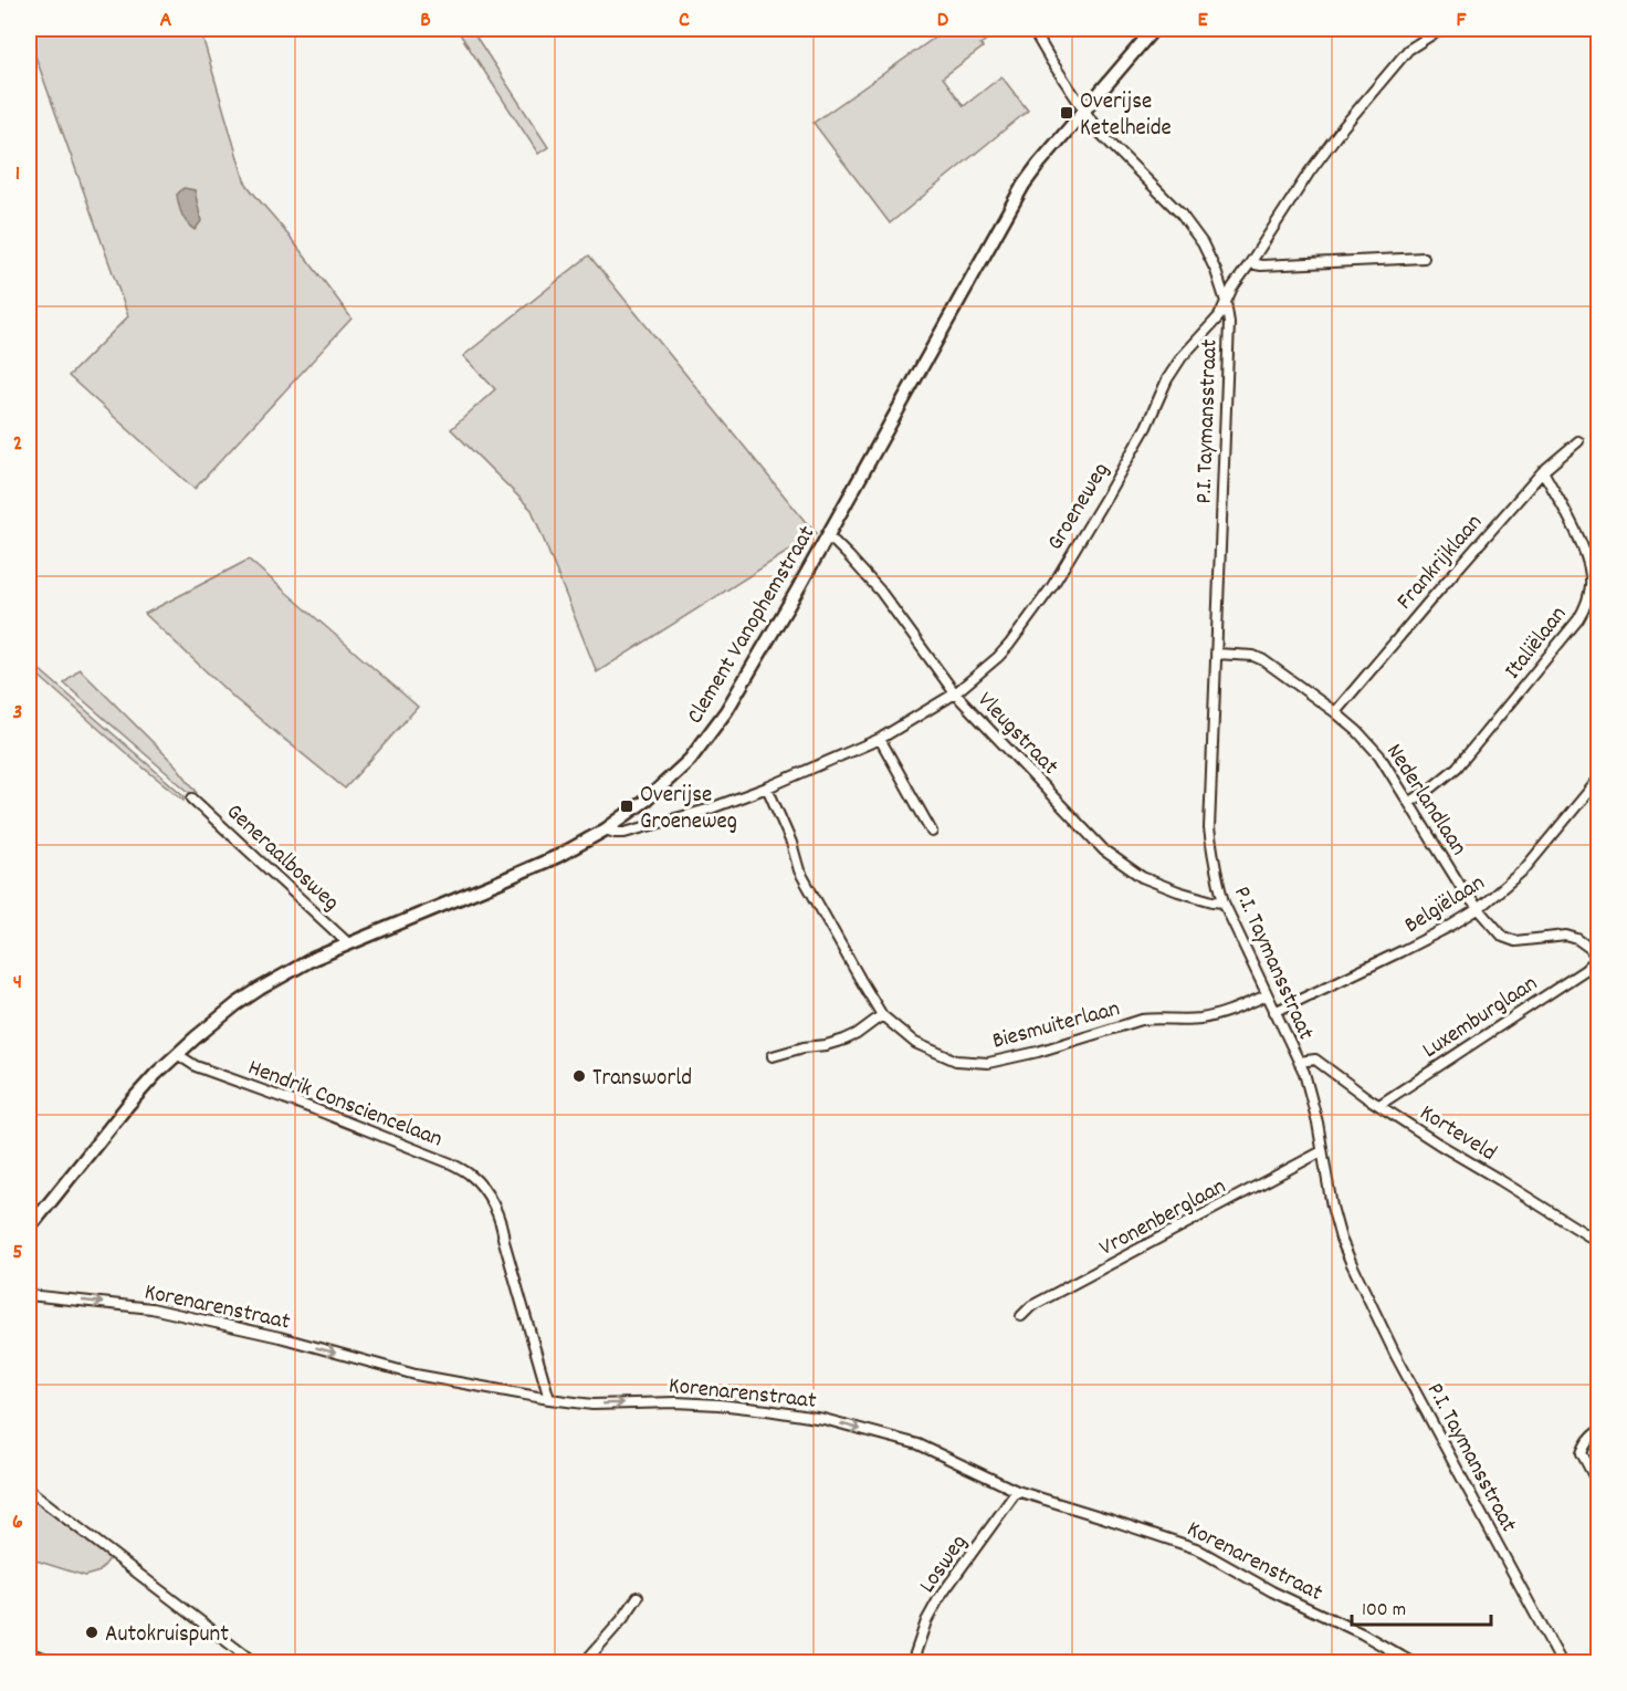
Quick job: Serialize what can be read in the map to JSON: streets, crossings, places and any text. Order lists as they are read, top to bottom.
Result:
{
  "streets": {
    "street": [
      "P.I. Taymansstraat",
      "Groeneweg",
      "Frankrijklaan",
      "Clement Vanophemstraat",
      "Italiëlaan",
      "Vleugstraat",
      "Nederlandlaan",
      "Generaalbosweg",
      "Belgiëlaan",
      "Luxemburglaan",
      "Biesmuiterlaan",
      "Hendrik Consciencelaan",
      "Korteveld",
      "Vronenberglaan",
      "Korenarenstraat",
      "Losweg"
    ]
  },
  "crossings": [
    ["P.I. Taymansstraat", "Groeneweg"],
    ["P.I. Taymansstraat", "Clement Vanophemstraat"],
    ["P.I. Taymansstraat", "Vleugstraat"],
    ["P.I. Taymansstraat", "Nederlandlaan"],
    ["P.I. Taymansstraat", "Belgiëlaan"],
    ["P.I. Taymansstraat", "Biesmuiterlaan"],
    ["P.I. Taymansstraat", "Korteveld"],
    ["P.I. Taymansstraat", "Vronenberglaan"],
    ["Groeneweg", "Clement Vanophemstraat"],
    ["Groeneweg", "Vleugstraat"],
    ["Groeneweg", "Biesmuiterlaan"],
    ["Frankrijklaan", "Italiëlaan"],
    ["Frankrijklaan", "Nederlandlaan"],
    ["Clement Vanophemstraat", "Vleugstraat"],
    ["Clement Vanophemstraat", "Generaalbosweg"],
    ["Clement Vanophemstraat", "Hendrik Consciencelaan"],
    ["Italiëlaan", "Nederlandlaan"],
    ["Nederlandlaan", "Belgiëlaan"],
    ["Nederlandlaan", "Luxemburglaan"],
    ["Luxemburglaan", "Korteveld"],
    ["Hendrik Consciencelaan", "Korenarenstraat"],
    ["Korenarenstraat", "Losweg"]
  ],
  "one_way": ["Korenarenstraat"],
  "places": {
    "transit": ["Overijse Ketelheide", "Overijse Groeneweg"],
    "other": ["Transworld", "Autokruispunt"]
  },
  "scale_bar": "100 m",
  "grid": {
    "columns": [
      "A",
      "B",
      "C",
      "D",
      "E",
      "F"
    ],
    "rows": [
      "1",
      "2",
      "3",
      "4",
      "5",
      "6"
    ]
  }
}
